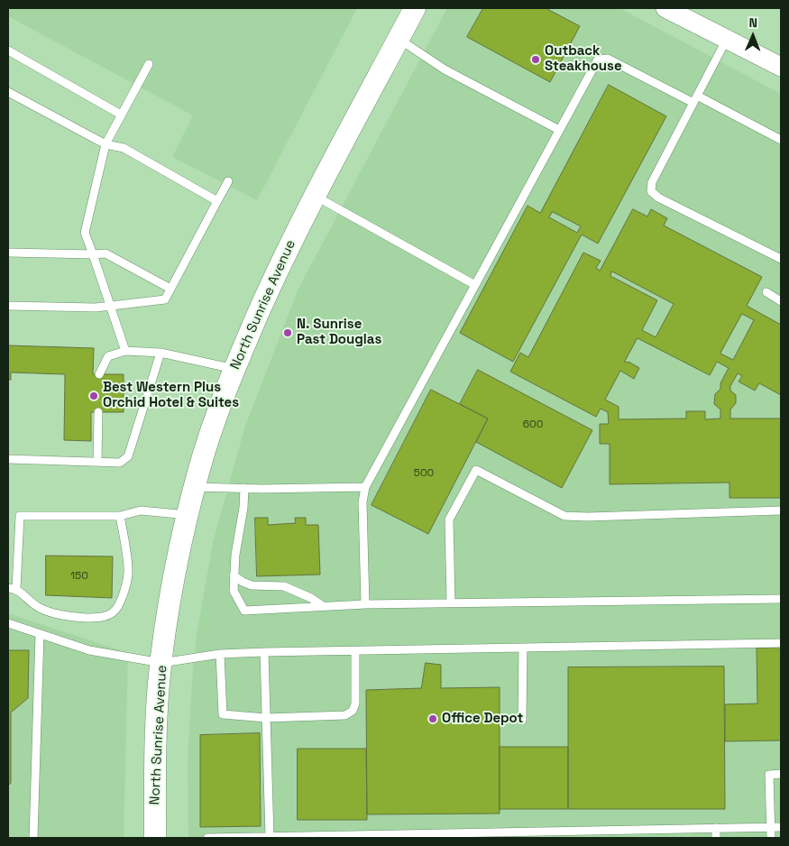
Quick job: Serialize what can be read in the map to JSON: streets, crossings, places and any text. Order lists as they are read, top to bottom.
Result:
{
  "streets": {
    "main road": ["North Sunrise Avenue"]
  },
  "places": [
    "Outback Steakhouse",
    "N. Sunrise Past Douglas",
    "Best Western Plus Orchid Hotel & Suites",
    "Office Depot"
  ],
  "house_numbers": ["600", "500", "150"],
  "north": "top"
}
